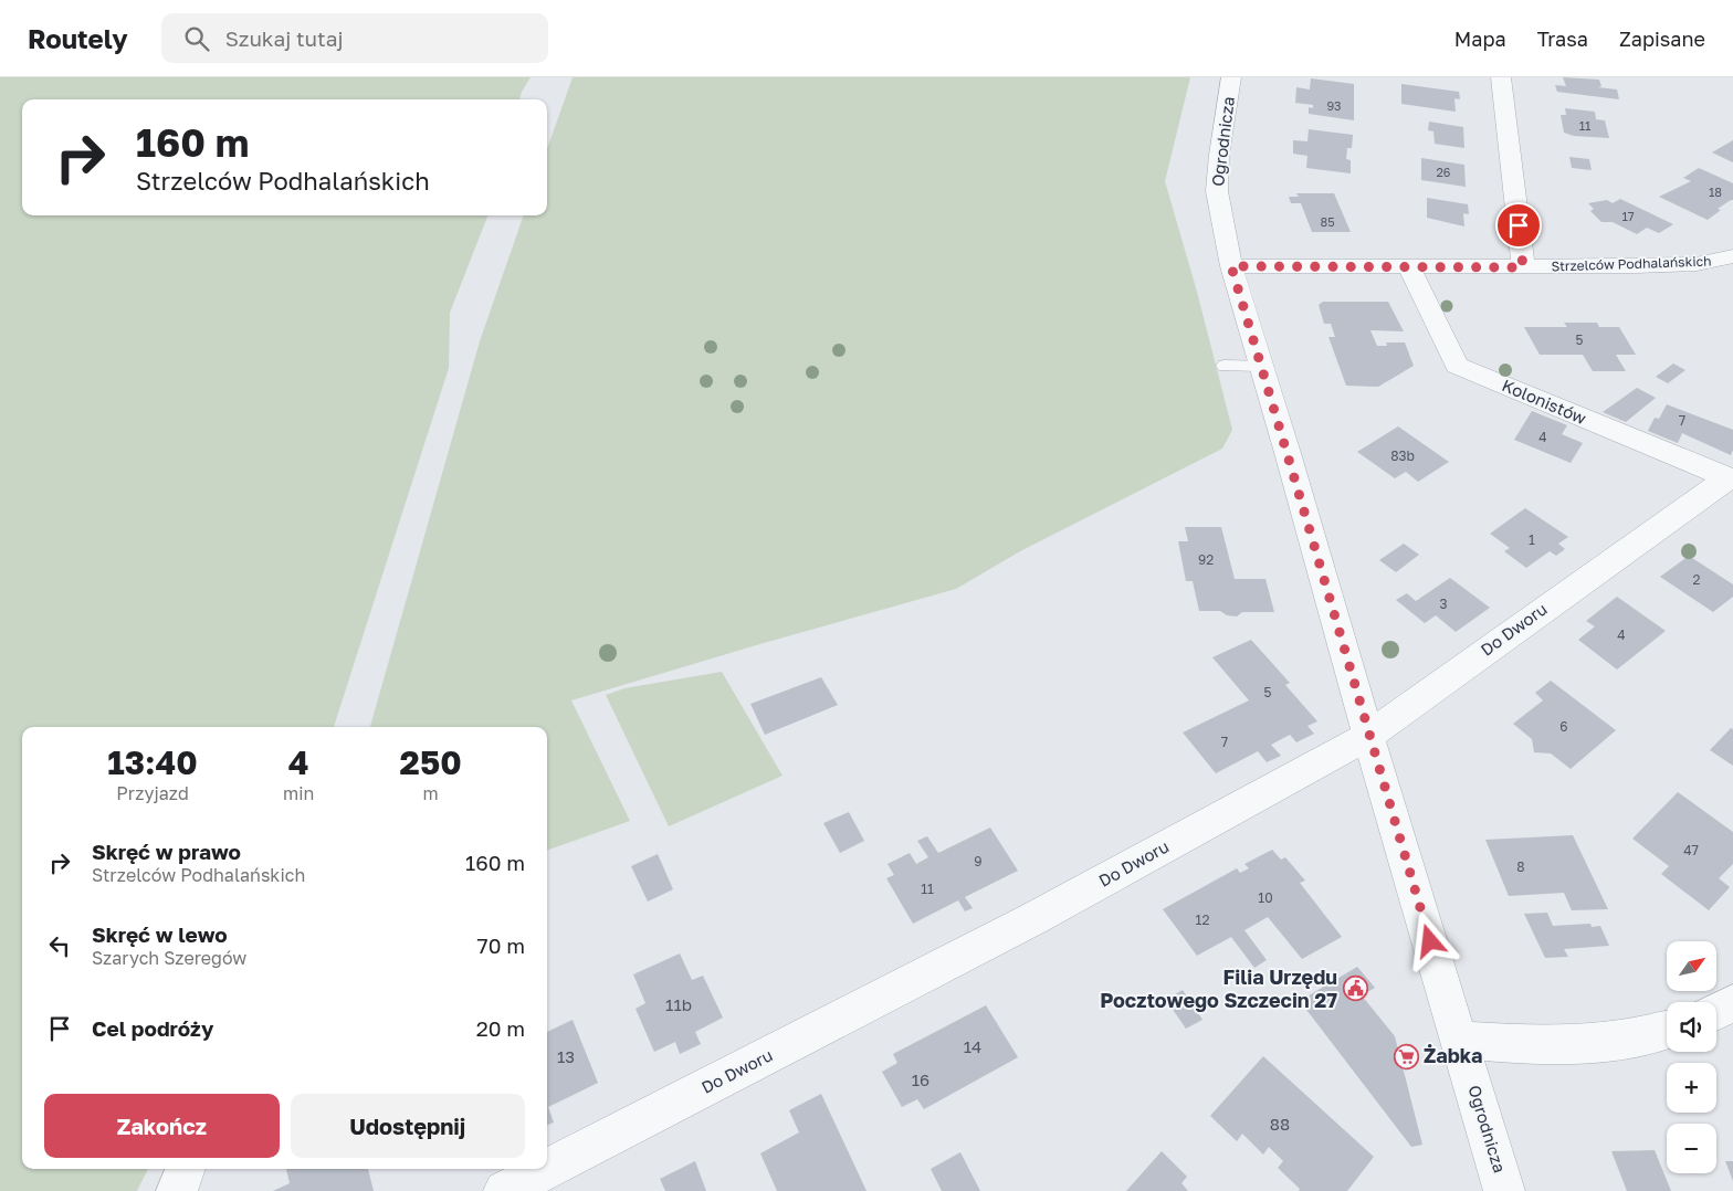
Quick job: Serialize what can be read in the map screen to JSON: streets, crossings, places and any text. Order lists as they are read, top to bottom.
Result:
{
  "streets": {
    "street": [
      "Ogrodnicza",
      "Strzelców Podhalańskich",
      "Kolonistów",
      "Do Dworu"
    ]
  },
  "crossings": [
    ["Ogrodnicza", "Strzelców Podhalańskich"],
    ["Ogrodnicza", "Do Dworu"],
    ["Strzelców Podhalańskich", "Kolonistów"],
    ["Kolonistów", "Do Dworu"]
  ],
  "places": {
    "public building": ["Filia Urzędu Pocztowego Szczecin 27"],
    "supermarket": ["Żabka"]
  },
  "house_numbers": [
    "93",
    "11",
    "26",
    "18",
    "17",
    "85",
    "5",
    "7",
    "4",
    "83b",
    "1",
    "92",
    "2",
    "3",
    "4",
    "5",
    "6",
    "7",
    "47",
    "9",
    "8",
    "11",
    "10",
    "12",
    "11b",
    "14",
    "13",
    "16",
    "88"
  ],
  "north": "top right",
  "page": {
    "header": "Routely",
    "search": "Szukaj tutaj",
    "nav": ["Mapa", "Trasa", "Zapisane"],
    "turn": ["160 m", "Strzelców Podhalańskich"],
    "eta": [
      "13:40",
      "Przyjazd",
      "4",
      "min",
      "250",
      "m"
    ],
    "list": [
      {
        "name": "Skręć w prawo",
        "note": "Strzelców Podhalańskich",
        "value": "160 m"
      },
      {
        "name": "Skręć w lewo",
        "note": "Szarych Szeregów",
        "value": "70 m"
      },
      {
        "name": "Cel podróży",
        "value": "20 m"
      }
    ],
    "map_buttons": ["+", "−"],
    "buttons": ["Zakończ", "Udostępnij"]
  }
}
